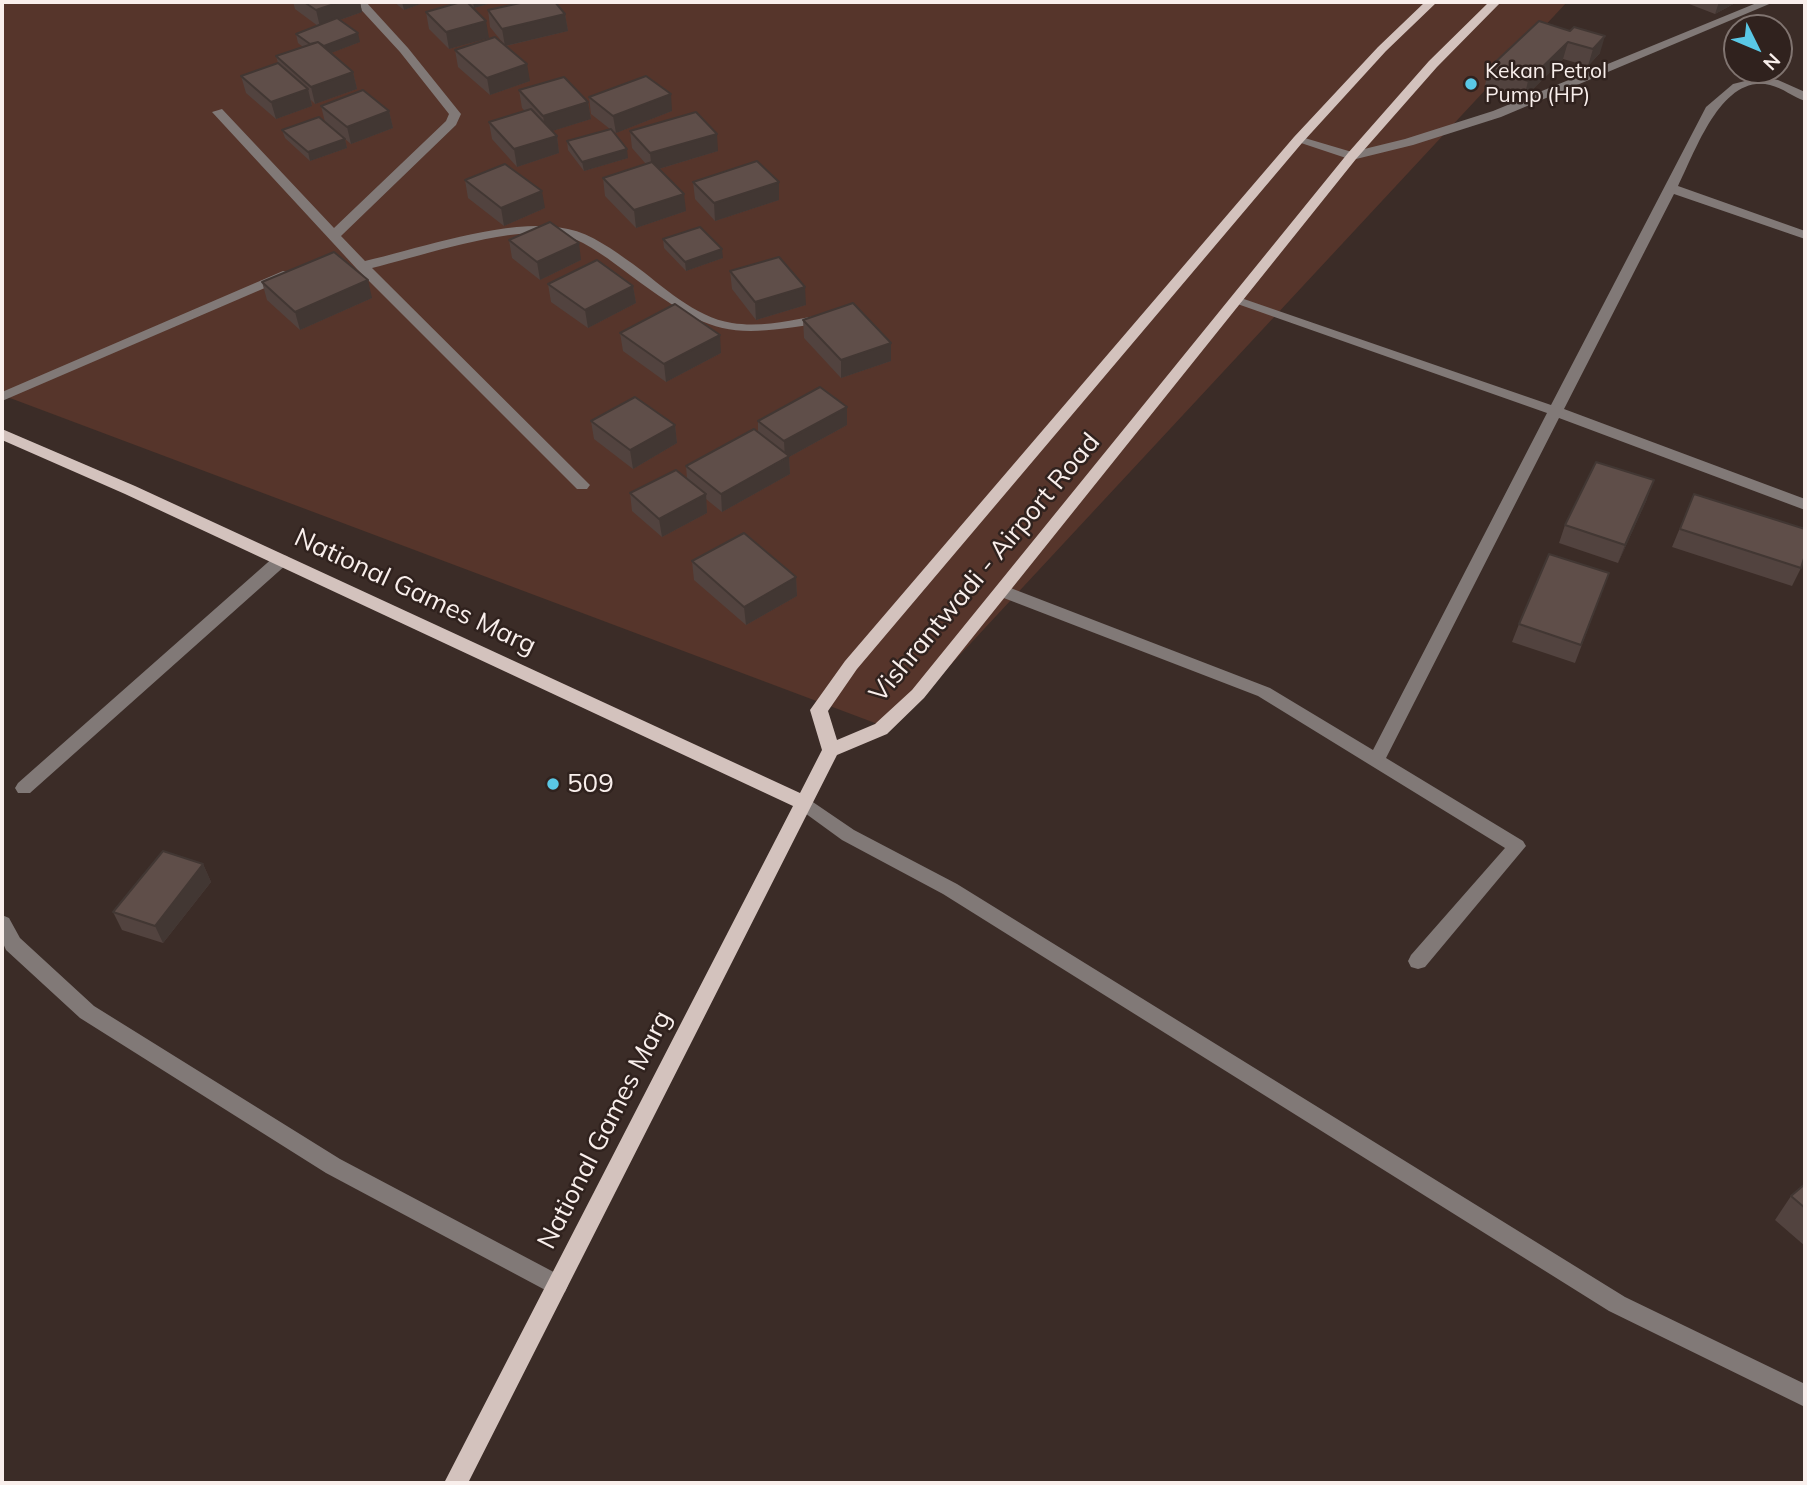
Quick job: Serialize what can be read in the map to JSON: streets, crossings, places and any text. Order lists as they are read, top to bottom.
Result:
{
  "streets": {
    "main road": ["Vishrantwadi - Airport Road", "National Games Marg"]
  },
  "crossings": [
    ["Vishrantwadi - Airport Road", "National Games Marg"]
  ],
  "places": ["Kekan Petrol Pump (HP)", "509"],
  "north": "bottom right"
}
